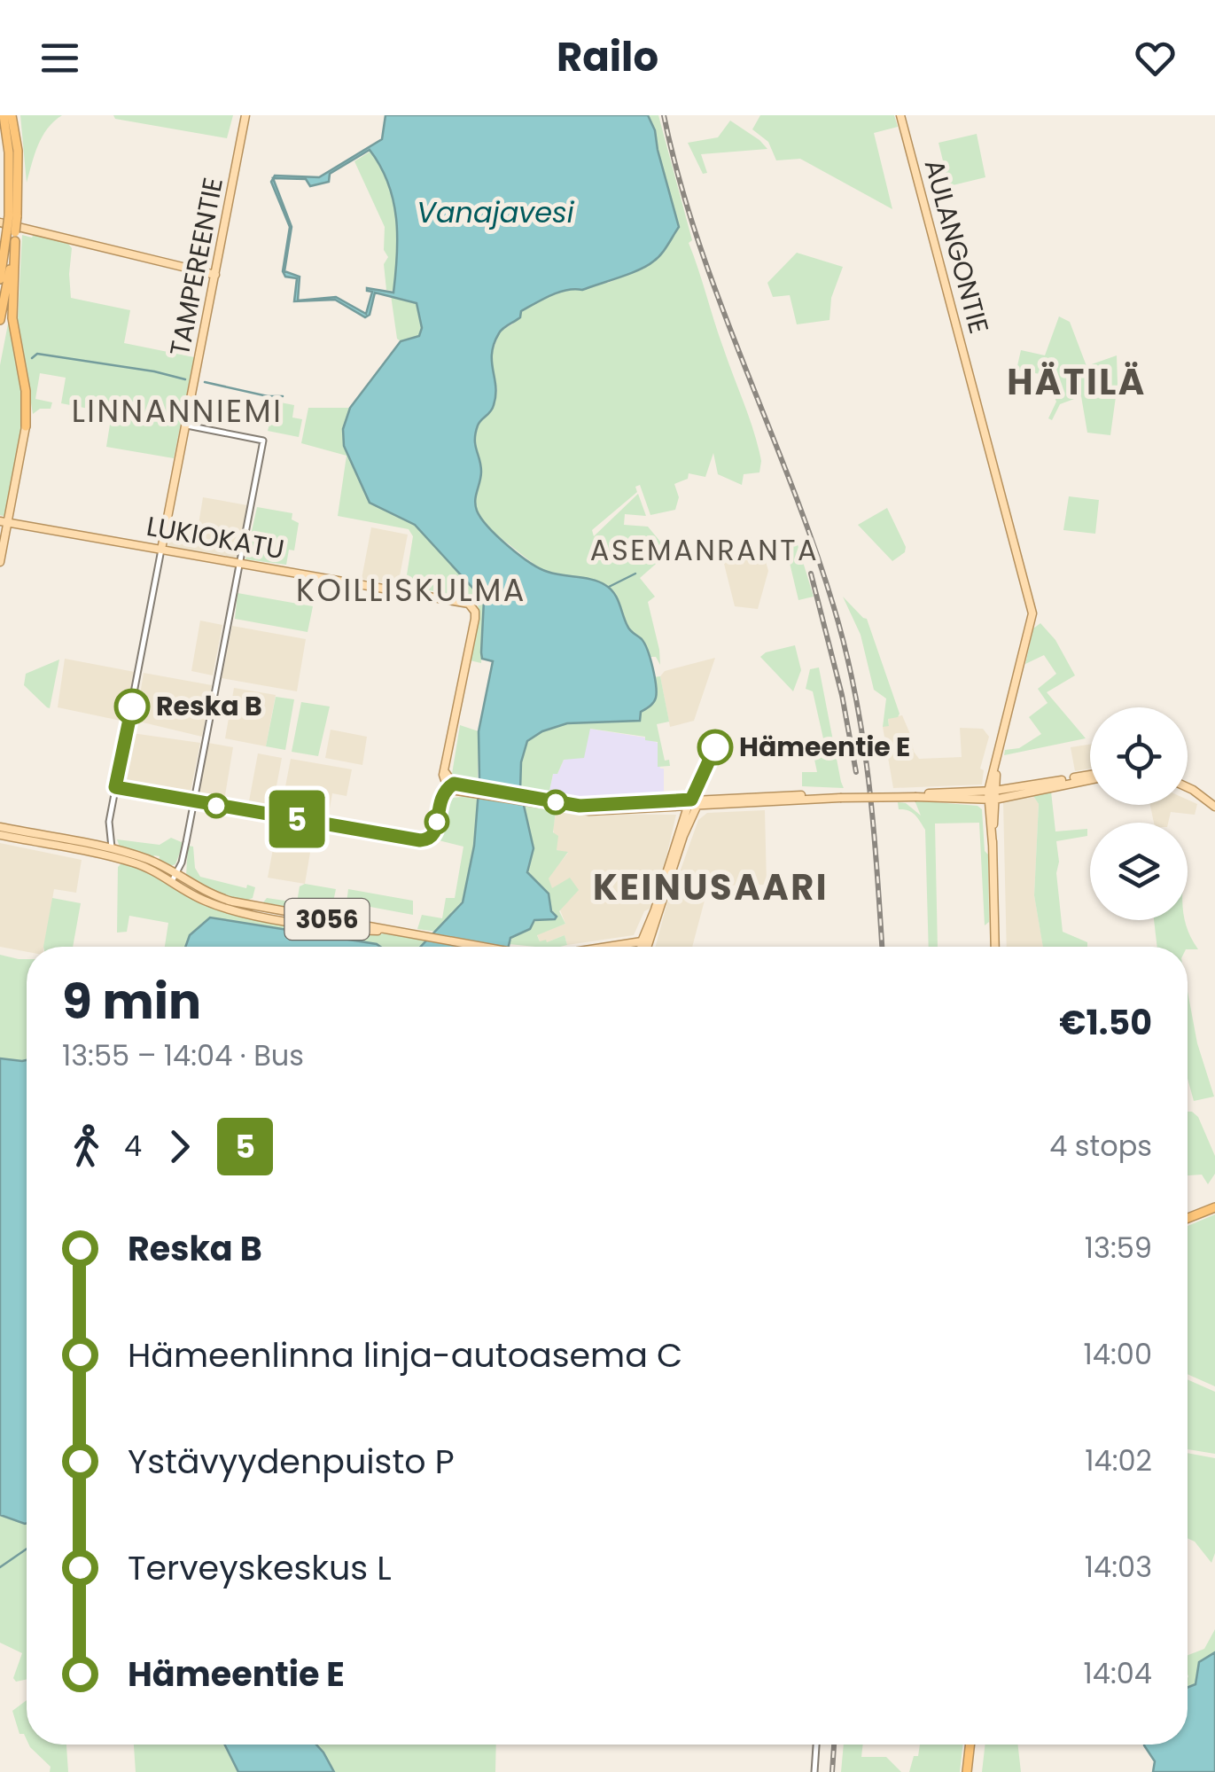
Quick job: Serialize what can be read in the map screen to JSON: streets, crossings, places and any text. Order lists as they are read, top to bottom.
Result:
{
  "streets": {
    "main road": [
      "AULANGONTIE",
      "TAMPEREENTIE",
      "LUKIOKATU",
      "3056"
    ]
  },
  "crossings": [
    ["TAMPEREENTIE", "LUKIOKATU"]
  ],
  "districts": [
    "HÄTILÄ",
    "LINNANNIEMI",
    "ASEMANRANTA",
    "KOILLISKULMA",
    "KEINUSAARI"
  ],
  "water": ["Vanajavesi"],
  "places": ["Reska B", "Hämeentie E"],
  "lines": ["bus line 5"],
  "page": {
    "header": "Railo",
    "on_map": "5",
    "heading": ["9 min", "13:55 – 14:04 · Bus", "€1.50"],
    "legs": ["4", "5", "4 stops"],
    "list": [
      {
        "name": "Reska B",
        "value": "13:59"
      },
      {
        "name": "Hämeenlinna linja-autoasema C",
        "value": "14:00"
      },
      {
        "name": "Ystävyydenpuisto P",
        "value": "14:02"
      },
      {
        "name": "Terveyskeskus L",
        "value": "14:03"
      },
      {
        "name": "Hämeentie E",
        "value": "14:04"
      }
    ]
  }
}
